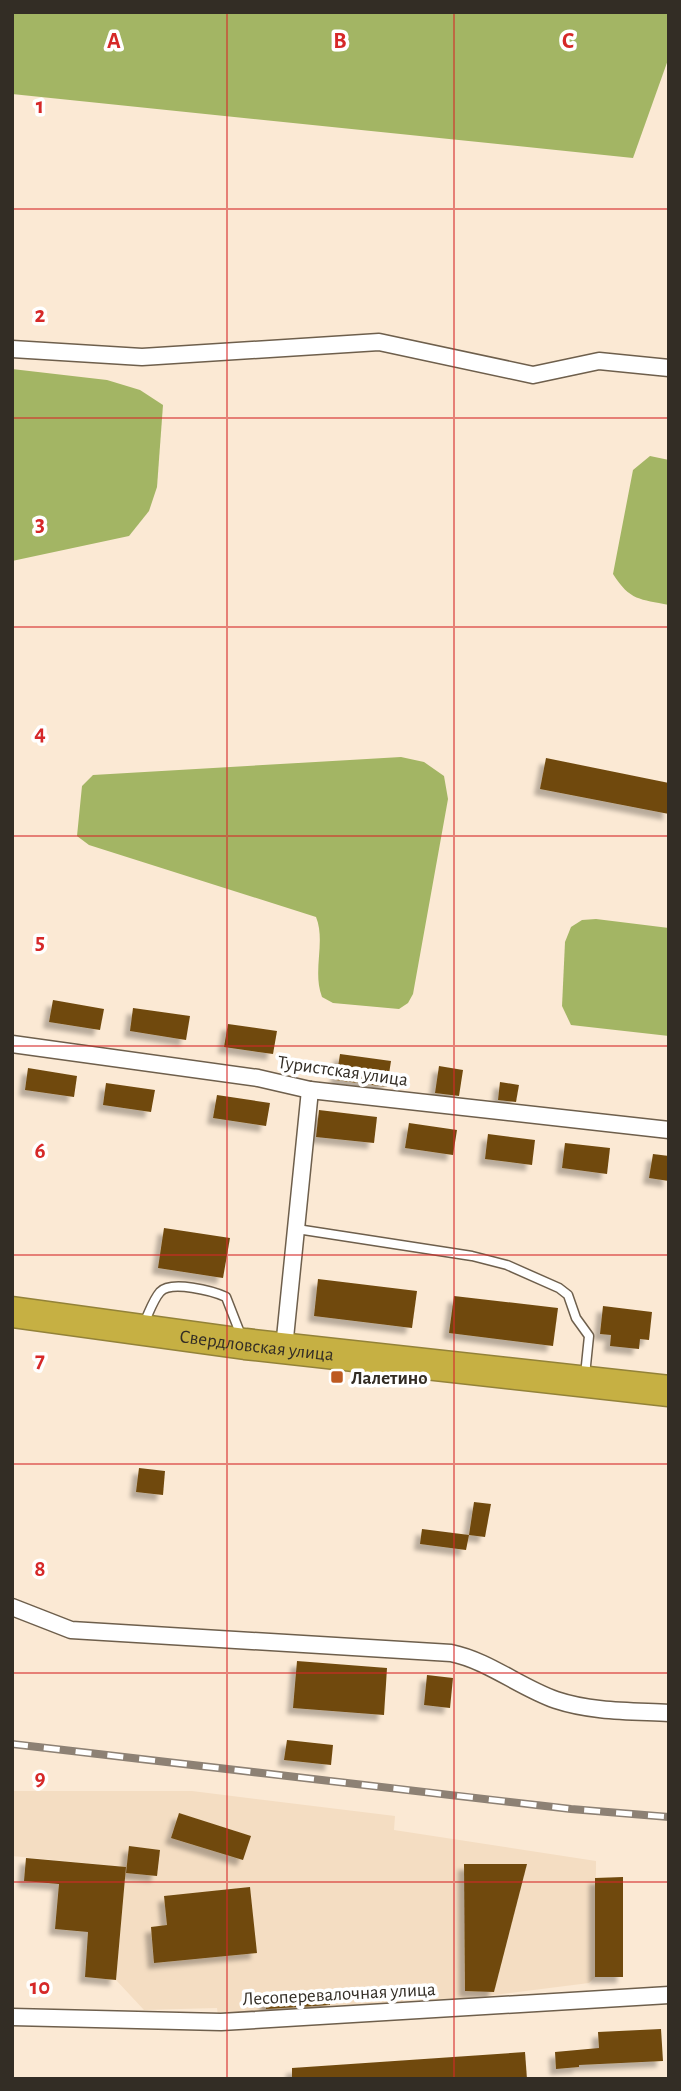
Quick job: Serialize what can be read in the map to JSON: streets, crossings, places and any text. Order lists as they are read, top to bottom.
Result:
{
  "streets": {
    "highway": ["Свердловская улица"],
    "street": ["Туристская улица", "Лесоперевалочная улица"]
  },
  "places": {
    "transit": ["Лалетино"]
  },
  "grid": {
    "columns": ["A", "B", "C"],
    "rows": [
      "1",
      "2",
      "3",
      "4",
      "5",
      "6",
      "7",
      "8",
      "9",
      "10"
    ]
  }
}
